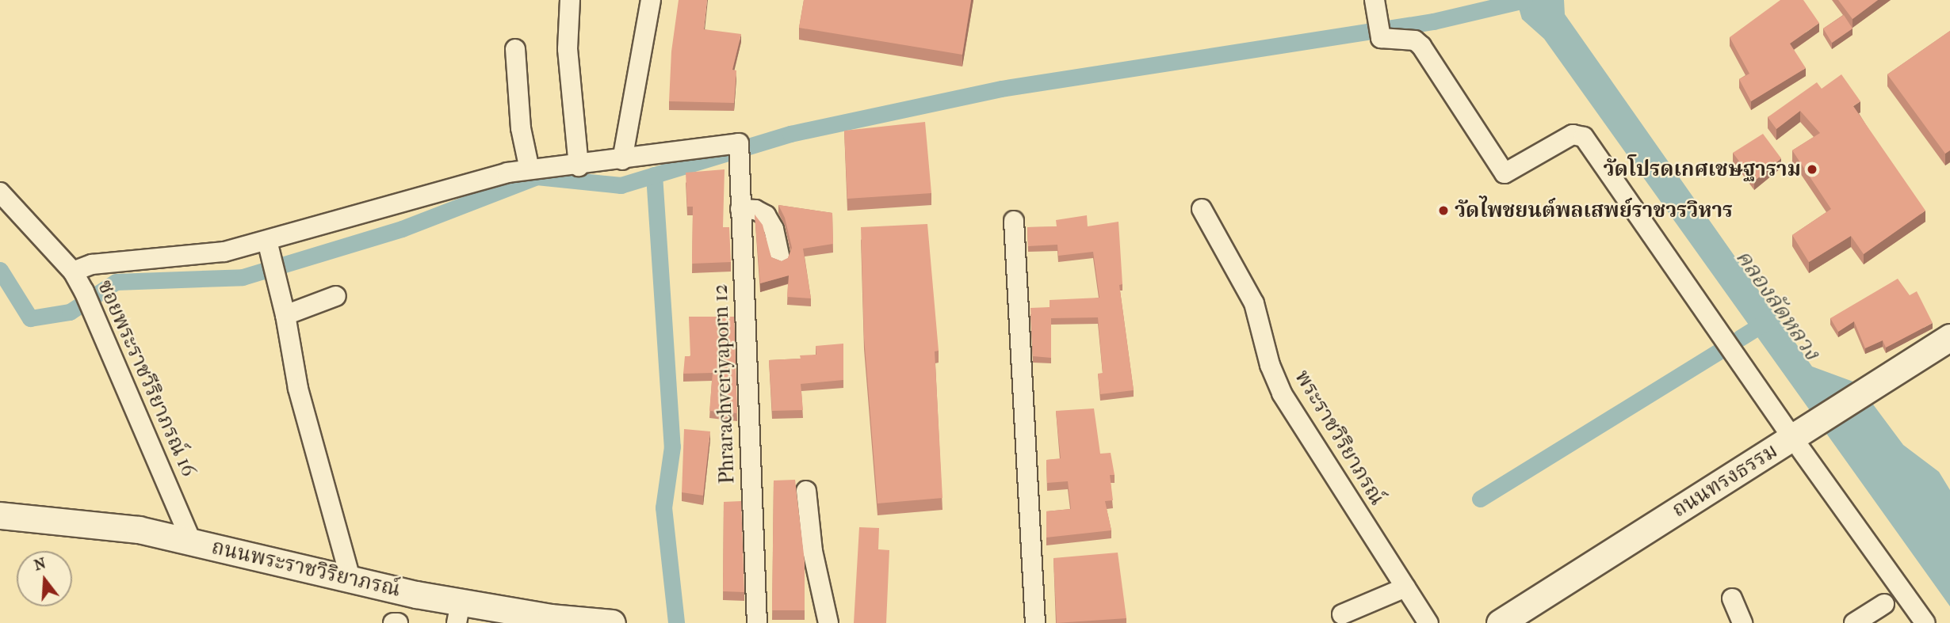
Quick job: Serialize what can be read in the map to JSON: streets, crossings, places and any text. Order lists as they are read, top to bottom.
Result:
{
  "streets": {
    "main road": ["ถนนทรงธรรม", "ถนนพระราชวิริยาภรณ์"],
    "street": ["ซอยพระราชวีริยาภรณ์ 16", "Phrarachveriyaporn 12", "พระราชวิริยาภรณ์"]
  },
  "crossings": [
    ["ซอยพระราชวีริยาภรณ์ 16", "ถนนพระราชวิริยาภรณ์"]
  ],
  "water": ["คลองลัดหลวง"],
  "places": ["วัดโปรดเกศเชษฐาราม", "วัดไพชยนต์พลเสพย์ราชวรวิหาร"],
  "north": "top"
}
